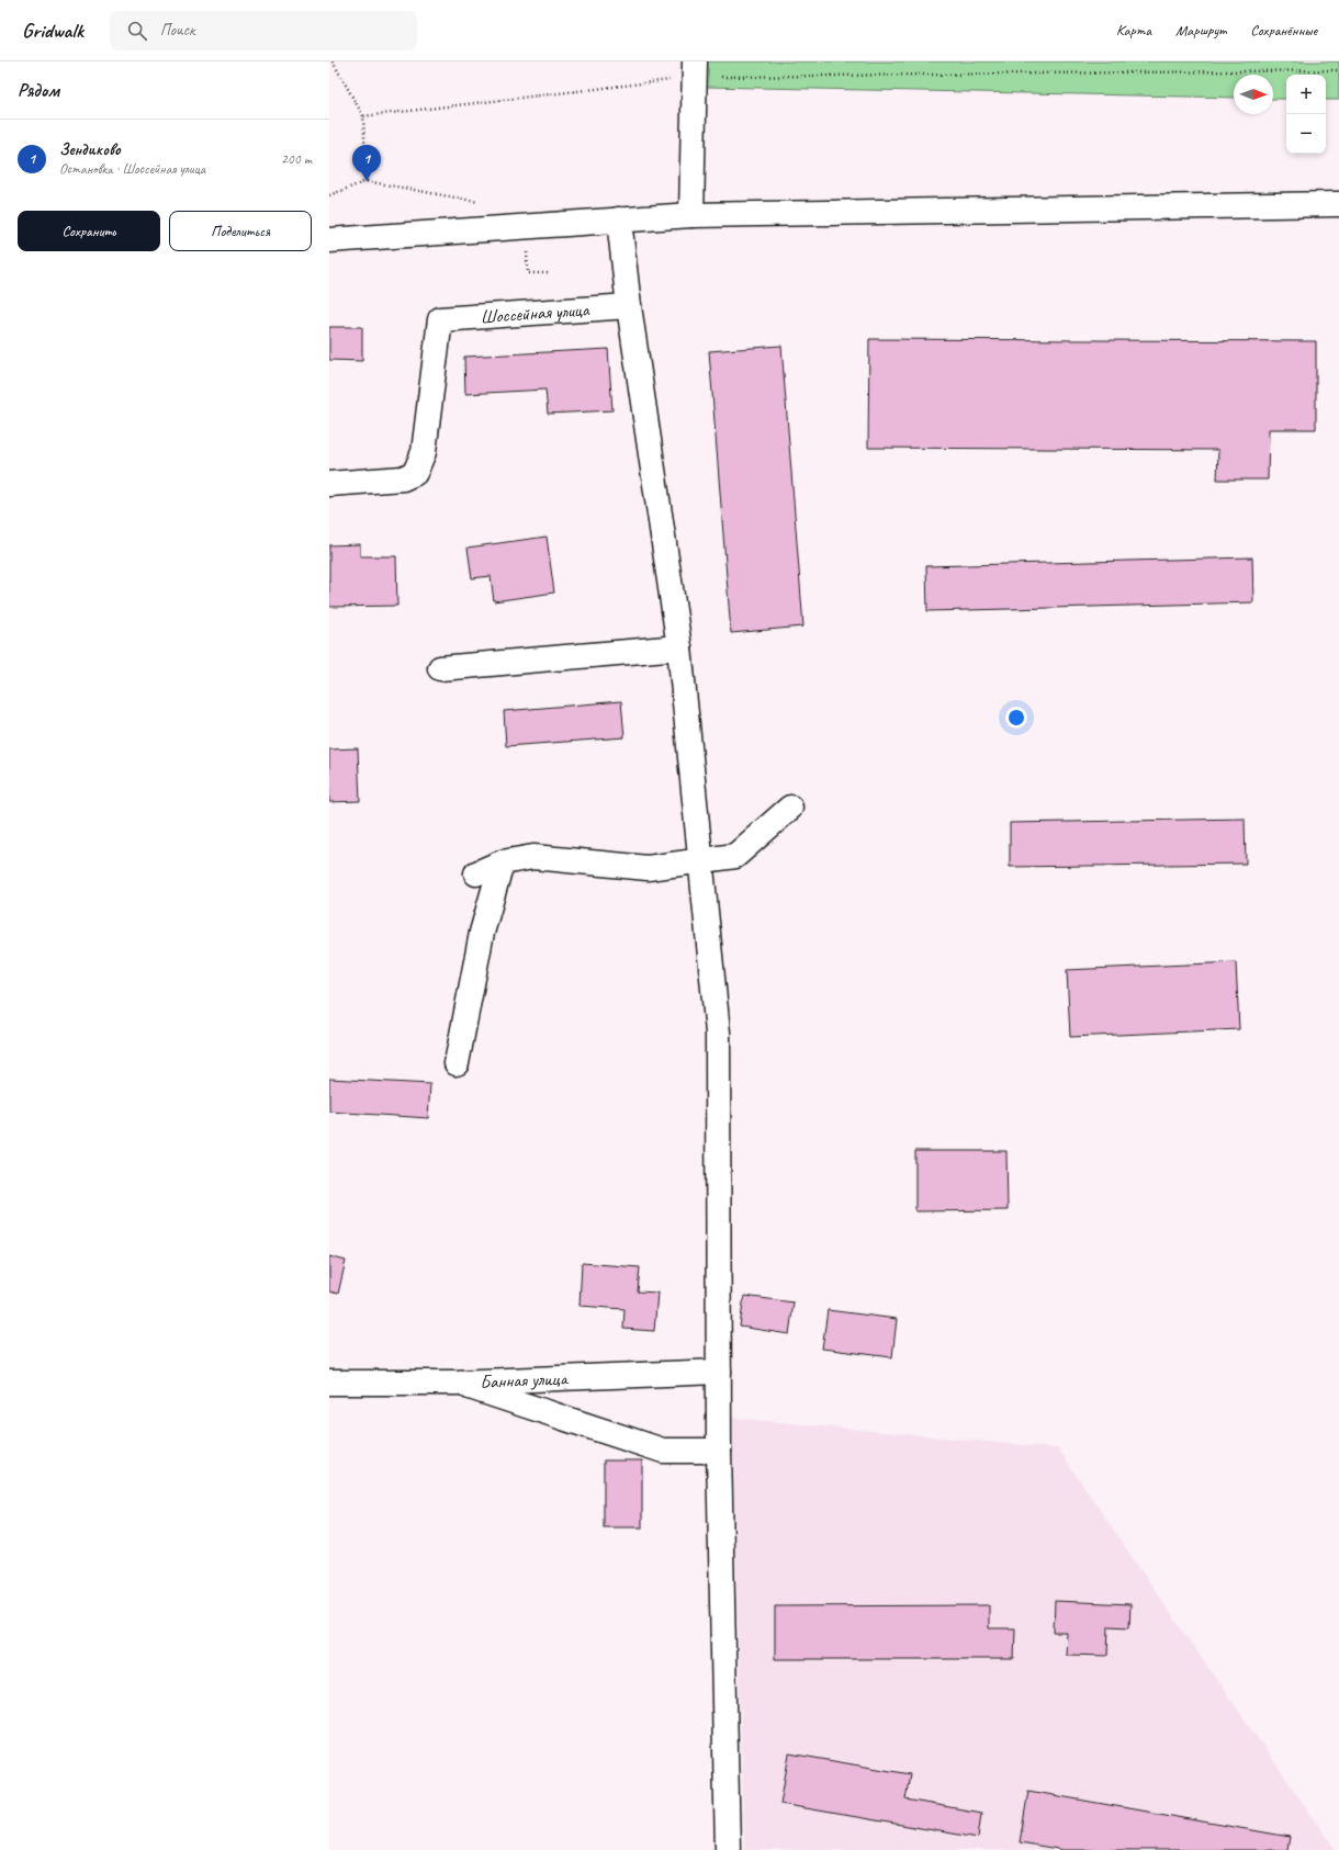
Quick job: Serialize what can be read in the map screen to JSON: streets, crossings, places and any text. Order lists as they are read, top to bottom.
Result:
{
  "streets": {
    "street": ["Шоссейная улица", "Банная улица"]
  },
  "north": "right",
  "page": {
    "header": "Gridwalk",
    "search": "Поиск",
    "nav": ["Карта", "Маршрут", "Сохранённые"],
    "heading": "Рядом",
    "map_buttons": ["+", "−"],
    "list": [
      {
        "mark": "1",
        "name": "Зендиково",
        "note": "Остановка · Шоссейная улица",
        "value": "200 m"
      }
    ],
    "pins": "1",
    "buttons": ["Сохранить", "Поделиться"]
  }
}
